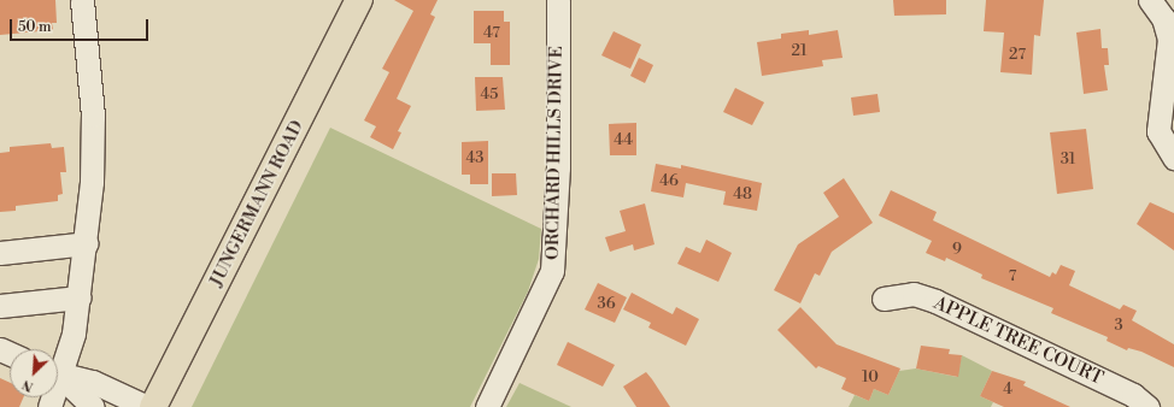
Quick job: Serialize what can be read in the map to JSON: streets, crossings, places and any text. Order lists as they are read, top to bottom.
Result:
{
  "streets": {
    "main road": ["JUNGERMANN ROAD"],
    "street": ["ORCHARD HILLS DRIVE", "APPLE TREE COURT"]
  },
  "house_numbers": [
    "47",
    "21",
    "27",
    "45",
    "44",
    "43",
    "31",
    "46",
    "48",
    "9",
    "7",
    "36",
    "3",
    "10",
    "4"
  ],
  "scale_bar": "50 m",
  "north": "bottom left"
}
